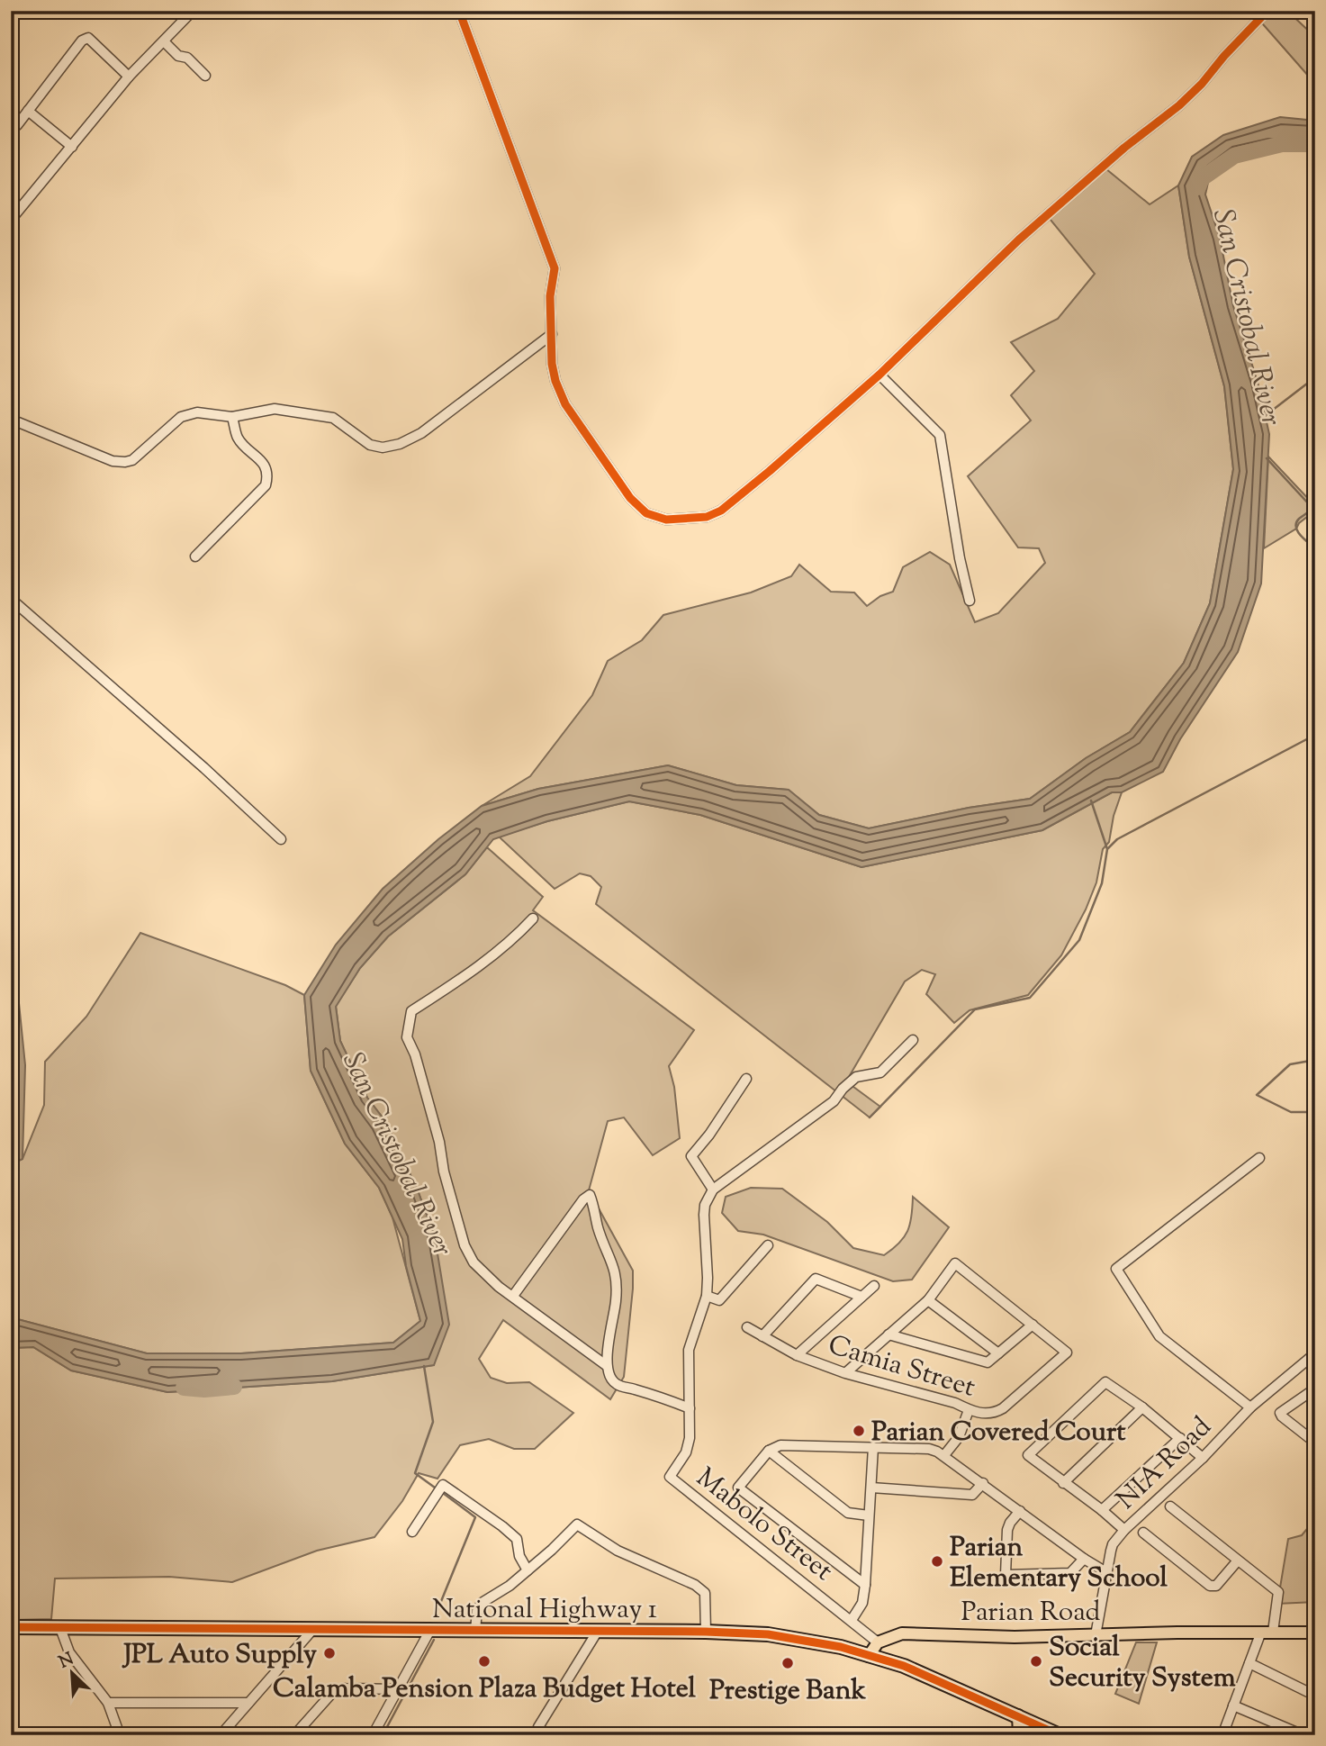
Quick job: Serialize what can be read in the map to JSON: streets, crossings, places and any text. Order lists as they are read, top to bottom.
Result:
{
  "streets": {
    "highway": ["National Highway 1"],
    "main road": ["Parian Road"],
    "street": ["Camia Street", "NIA Road", "Mabolo Street"]
  },
  "crossings": [
    ["NIA Road", "Parian Road"],
    ["Mabolo Street", "Parian Road"]
  ],
  "water": ["San Cristobal River"],
  "places": [
    "Parian Covered Court",
    "Parian Elementary School",
    "JPL Auto Supply",
    "Calamba Pension Plaza Budget Hotel",
    "Social Security System",
    "Prestige Bank"
  ],
  "north": "top left"
}
